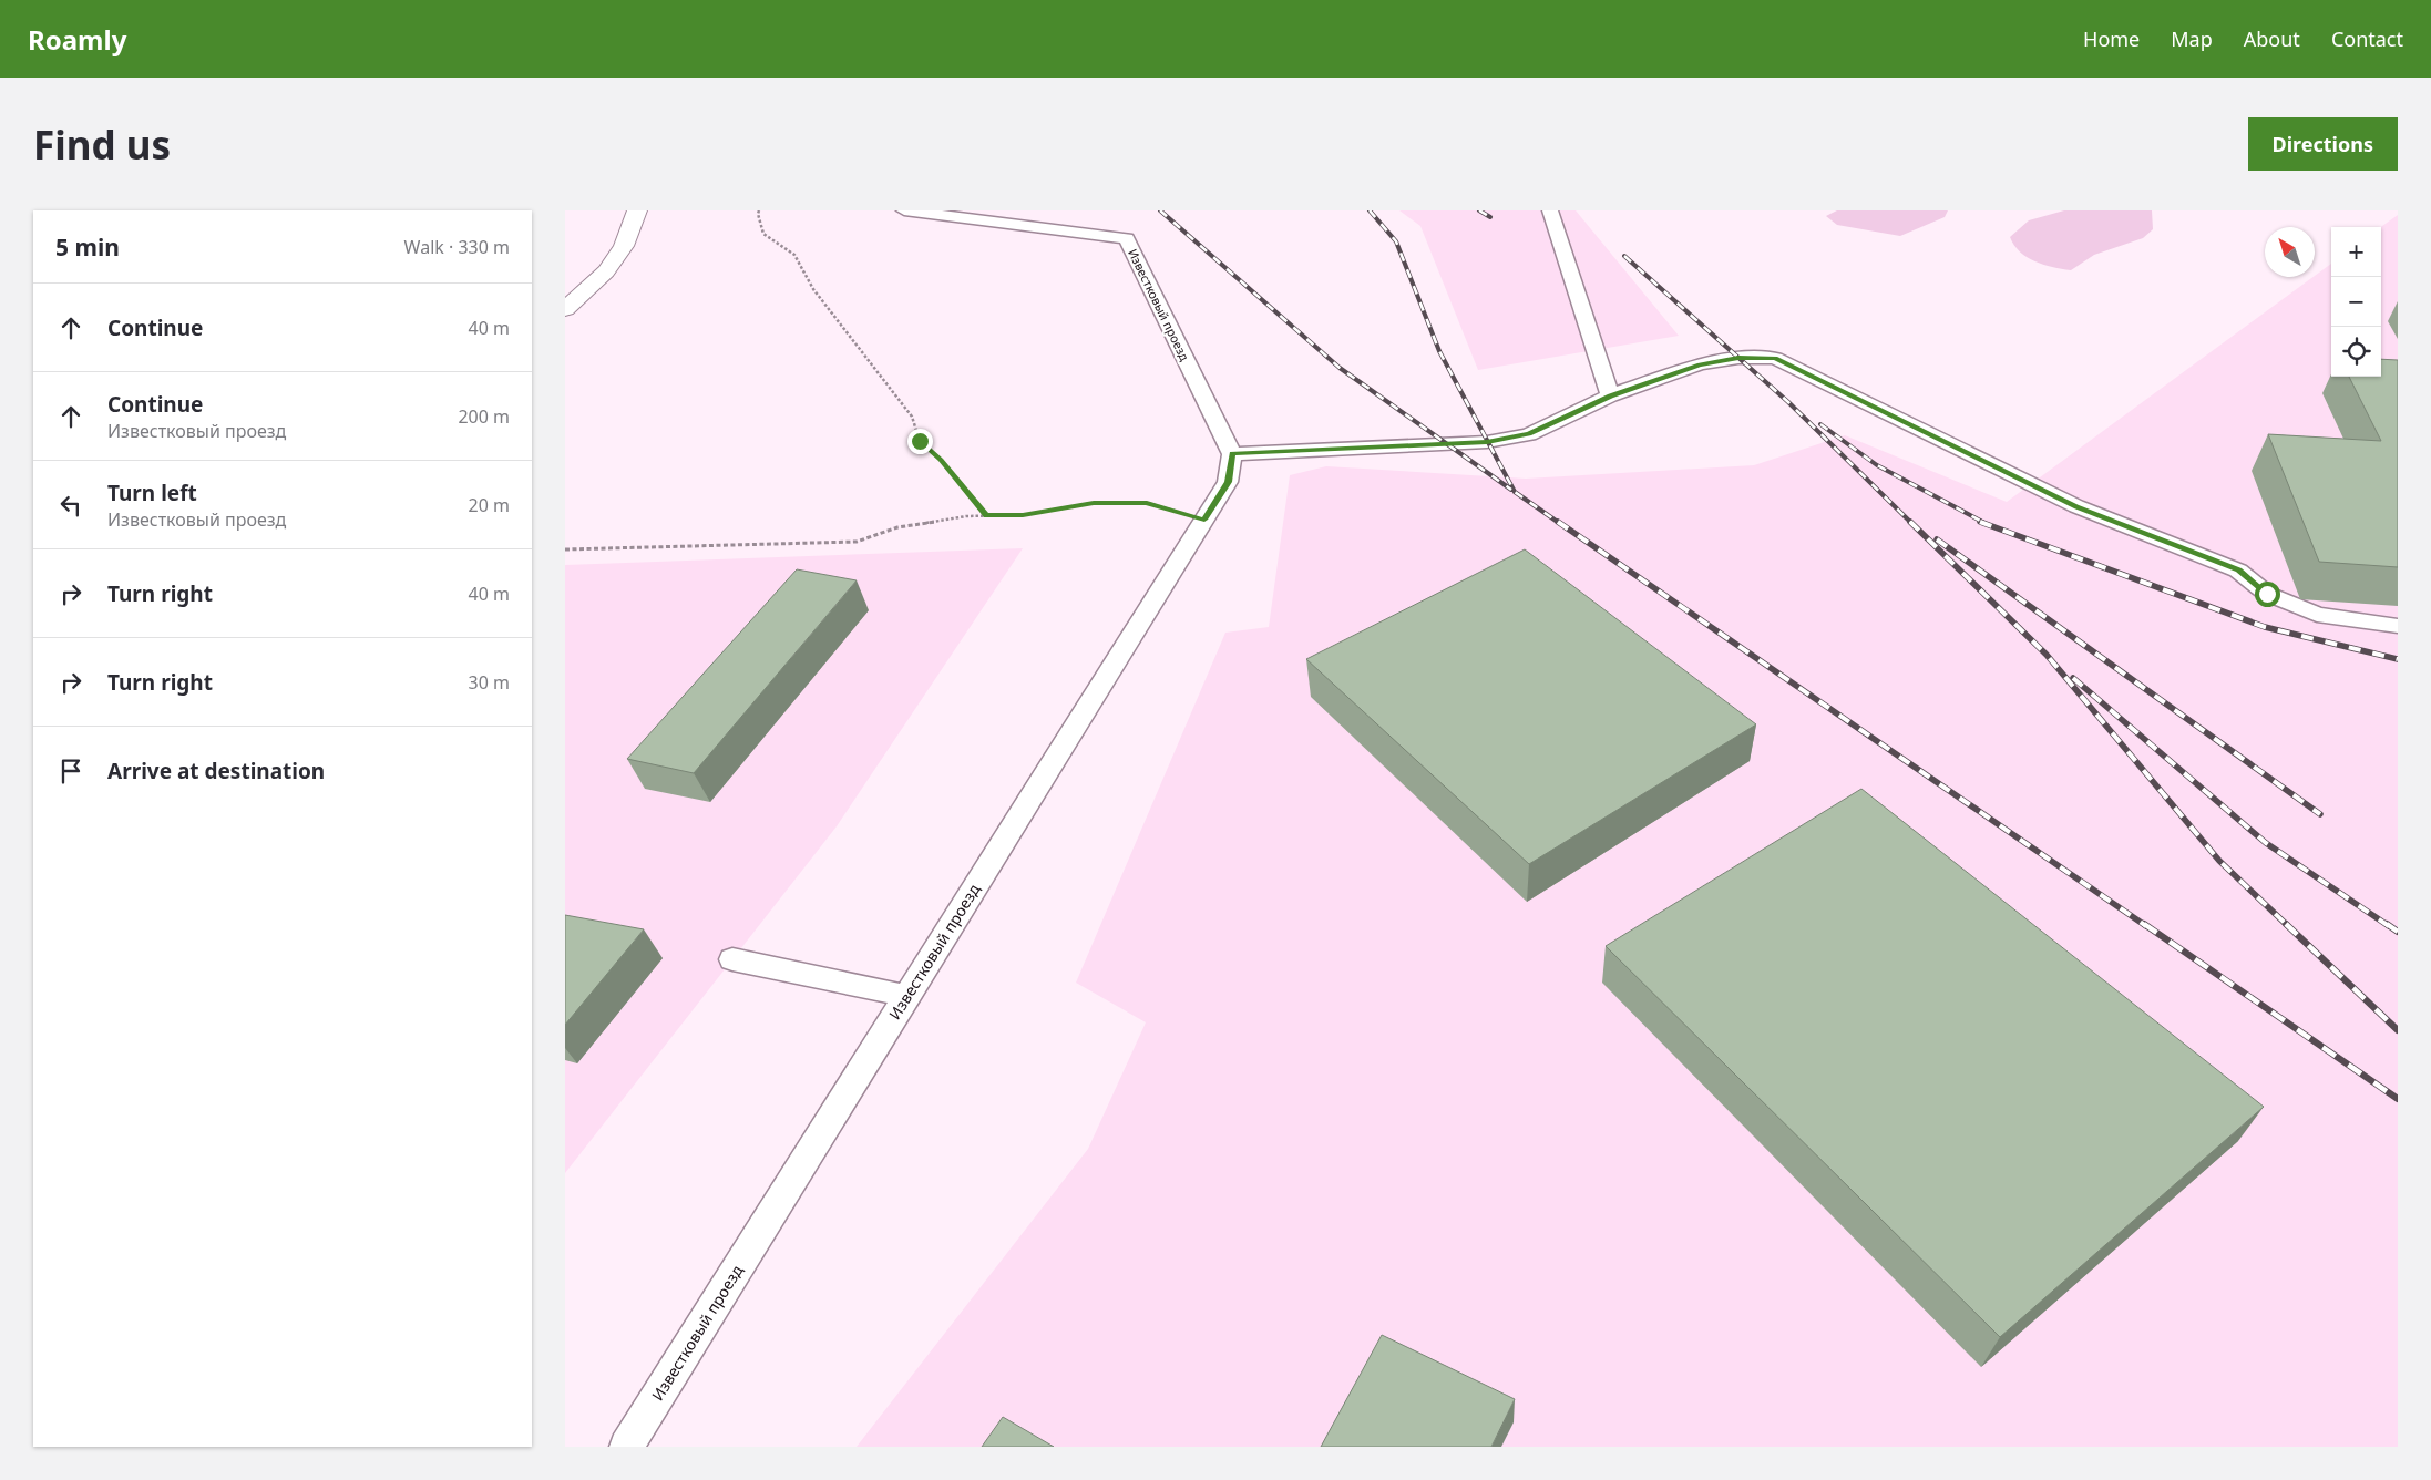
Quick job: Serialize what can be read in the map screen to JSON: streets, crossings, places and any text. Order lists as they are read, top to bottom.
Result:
{
  "streets": {
    "lane": ["Известковый проезд"]
  },
  "north": "top left",
  "page": {
    "header": "Roamly",
    "nav": [
      "Home",
      "Map",
      "About",
      "Contact"
    ],
    "buttons": "Directions",
    "title": "Find us",
    "heading": ["5 min", "Walk · 330 m"],
    "map_buttons": ["+", "−"],
    "list": [
      ["Continue", "40 m"],
      ["Continue", "Известковый проезд", "200 m"],
      ["Turn left", "Известковый проезд", "20 m"],
      ["Turn right", "40 m"],
      ["Turn right", "30 m"],
      "Arrive at destination"
    ]
  }
}
